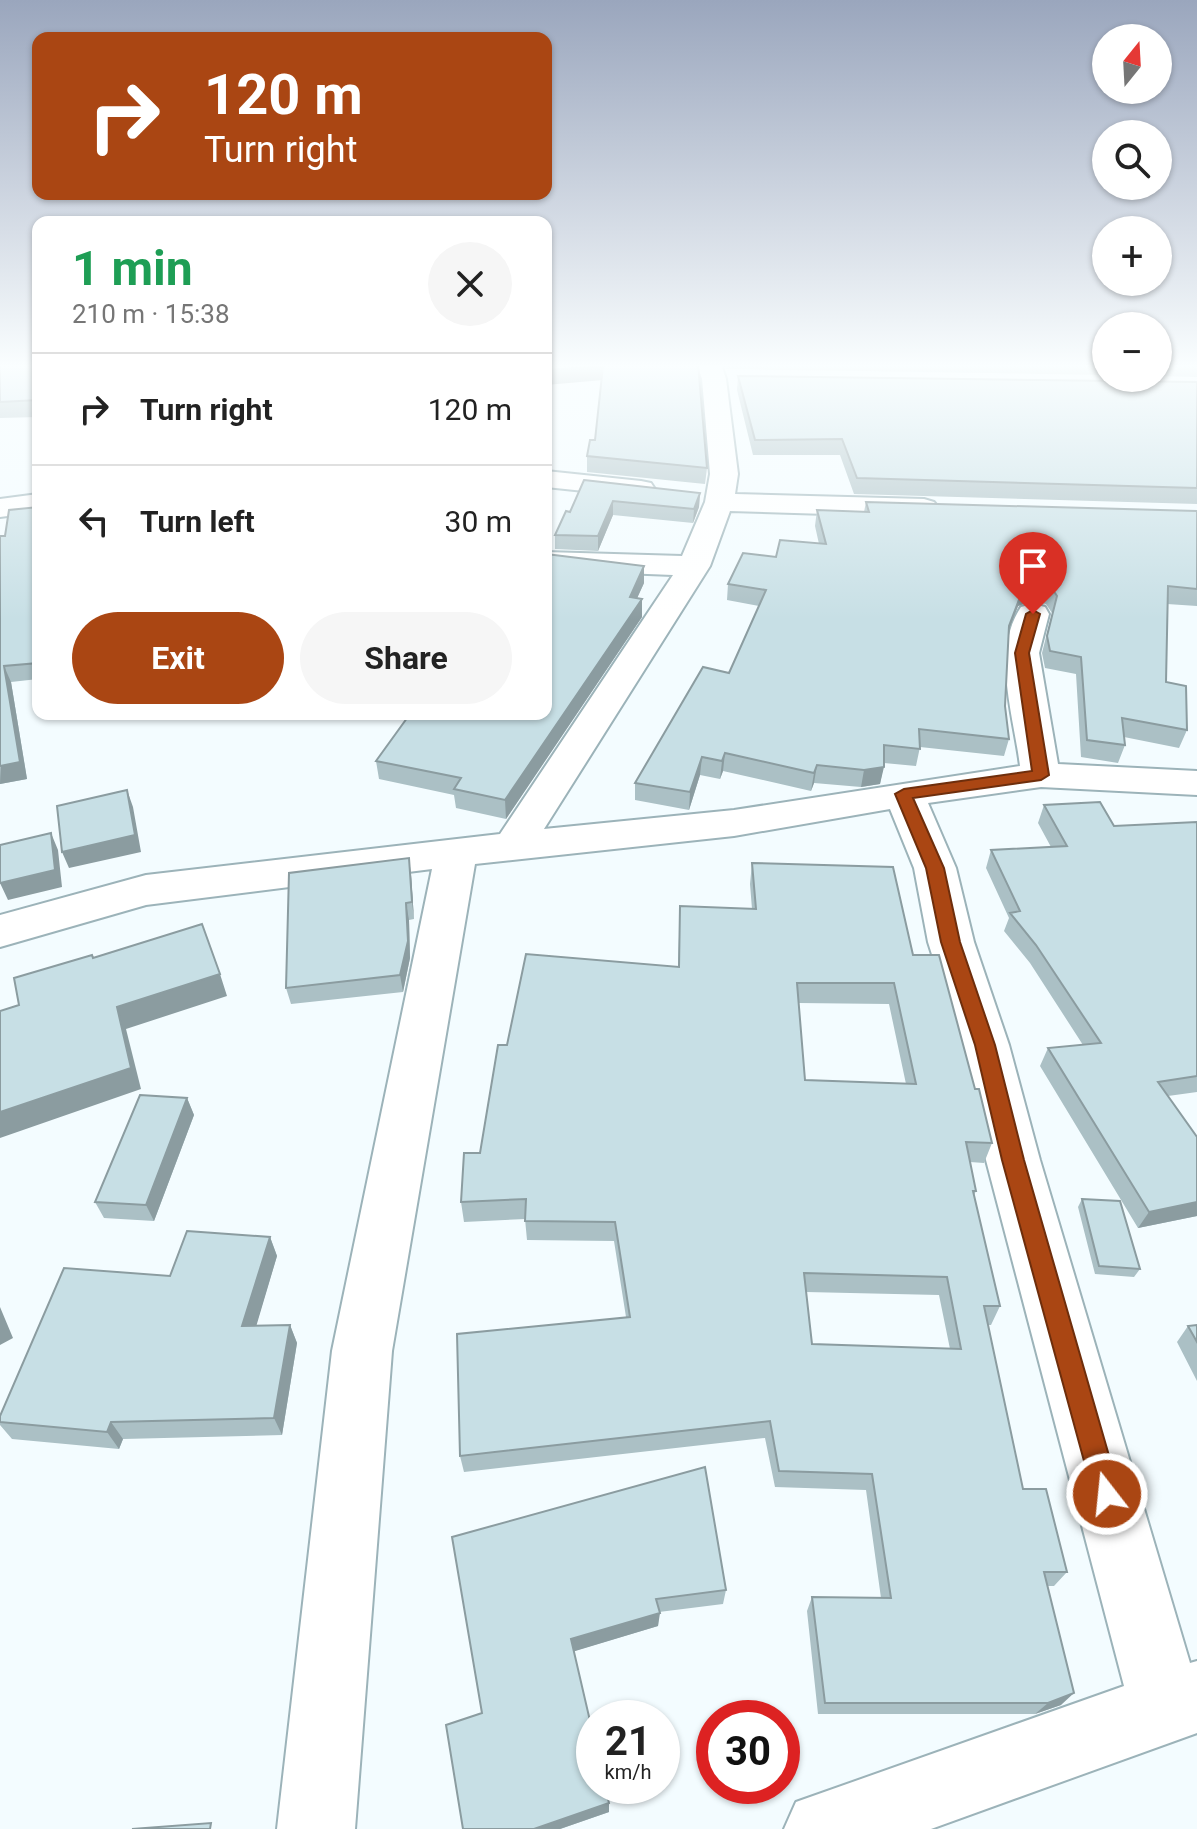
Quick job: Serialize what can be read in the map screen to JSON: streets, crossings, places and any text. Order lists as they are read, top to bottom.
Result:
{
  "north": "top",
  "page": {
    "map_buttons": ["+", "−"],
    "turn": ["120 m", "Turn right"],
    "heading": ["1 min", "210 m · 15:38"],
    "list": [
      {
        "name": "Turn right",
        "value": "120 m"
      },
      {
        "name": "Turn left",
        "value": "30 m"
      }
    ],
    "buttons": ["Exit", "Share"],
    "speed": "21 km/h",
    "limit": "30"
  }
}
